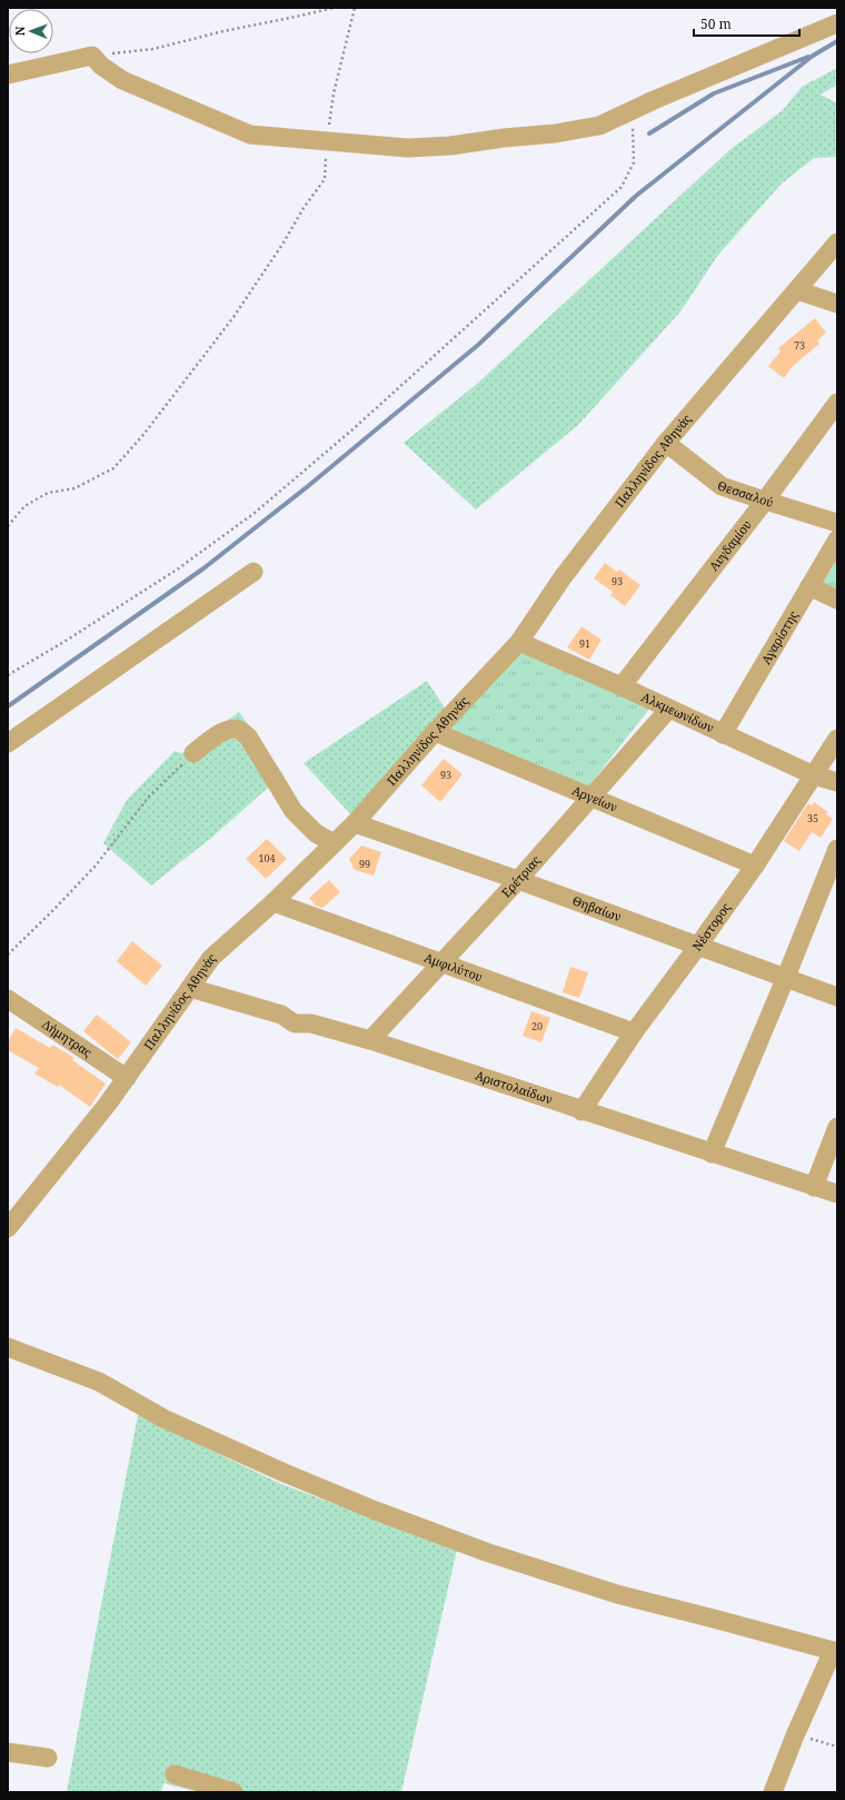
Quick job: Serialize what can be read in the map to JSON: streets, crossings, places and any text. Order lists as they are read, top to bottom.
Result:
{
  "streets": {
    "street": [
      "Παλληνίδος Αθηνάς",
      "Θεσσαλού",
      "Αυγδαμίου",
      "Αγαρίστης",
      "Αλκμεωνίδων",
      "Αργείων",
      "Ερέτριας",
      "Θηβαίων",
      "Νέστορος",
      "Αμφιλύτου",
      "Δήμητρας",
      "Αριστολαίδων"
    ]
  },
  "crossings": [
    ["Παλληνίδος Αθηνάς", "Θεσσαλού"],
    ["Παλληνίδος Αθηνάς", "Αλκμεωνίδων"],
    ["Παλληνίδος Αθηνάς", "Αργείων"],
    ["Παλληνίδος Αθηνάς", "Θηβαίων"],
    ["Παλληνίδος Αθηνάς", "Αμφιλύτου"],
    ["Παλληνίδος Αθηνάς", "Δήμητρας"],
    ["Παλληνίδος Αθηνάς", "Αριστολαίδων"],
    ["Θεσσαλού", "Αυγδαμίου"],
    ["Αυγδαμίου", "Αλκμεωνίδων"],
    ["Αγαρίστης", "Αλκμεωνίδων"],
    ["Αλκμεωνίδων", "Ερέτριας"],
    ["Αλκμεωνίδων", "Νέστορος"],
    ["Αργείων", "Ερέτριας"],
    ["Αργείων", "Νέστορος"],
    ["Ερέτριας", "Θηβαίων"],
    ["Ερέτριας", "Αμφιλύτου"],
    ["Ερέτριας", "Αριστολαίδων"],
    ["Θηβαίων", "Νέστορος"],
    ["Νέστορος", "Αμφιλύτου"],
    ["Νέστορος", "Αριστολαίδων"]
  ],
  "house_numbers": [
    "73",
    "93",
    "91",
    "93",
    "35",
    "104",
    "99",
    "20"
  ],
  "scale_bar": "50 m",
  "north": "left"
}
